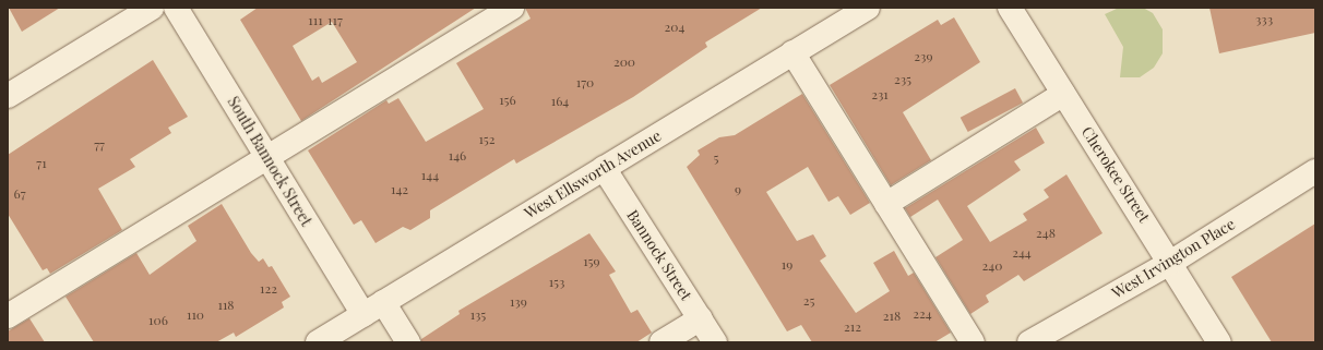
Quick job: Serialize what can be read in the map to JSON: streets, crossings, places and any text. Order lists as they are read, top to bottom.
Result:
{
  "streets": {
    "street": [
      "South Bannock Street",
      "West Ellsworth Avenue",
      "Cherokee Street",
      "Bannock Street",
      "West Irvington Place"
    ]
  },
  "crossings": [
    ["South Bannock Street", "West Ellsworth Avenue"],
    ["West Ellsworth Avenue", "Bannock Street"],
    ["Cherokee Street", "West Irvington Place"]
  ],
  "house_numbers": [
    "333",
    "111",
    "117",
    "204",
    "239",
    "200",
    "235",
    "170",
    "231",
    "156",
    "164",
    "152",
    "77",
    "146",
    "5",
    "71",
    "144",
    "142",
    "9",
    "67",
    "248",
    "244",
    "159",
    "19",
    "240",
    "153",
    "122",
    "25",
    "139",
    "118",
    "224",
    "110",
    "135",
    "218",
    "106",
    "212"
  ]
}
